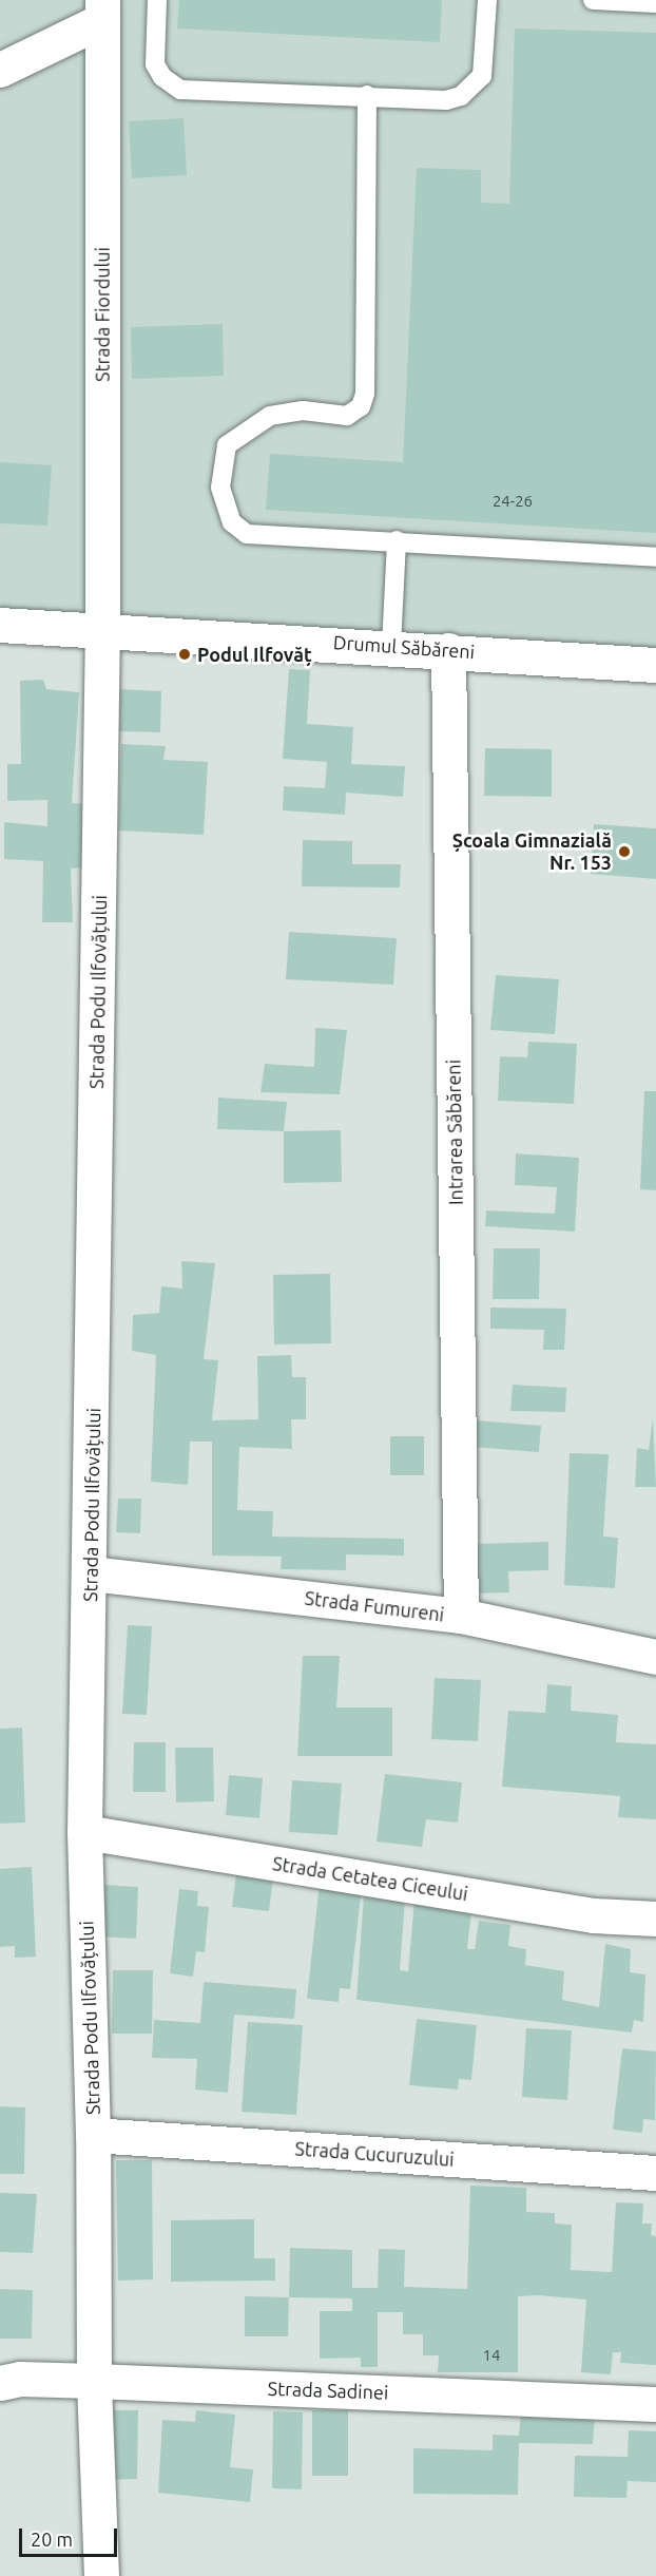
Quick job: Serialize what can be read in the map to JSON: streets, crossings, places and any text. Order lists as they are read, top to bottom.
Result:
{
  "streets": {
    "street": [
      "Strada Fiordului",
      "Drumul Săbăreni",
      "Strada Podu Ilfovățului",
      "Intrarea Săbăreni",
      "Strada Fumureni",
      "Strada Cetatea Ciceului",
      "Strada Cucuruzului",
      "Strada Sadinei"
    ]
  },
  "crossings": [
    ["Strada Fiordului", "Drumul Săbăreni"],
    ["Strada Fiordului", "Strada Podu Ilfovățului"],
    ["Drumul Săbăreni", "Strada Podu Ilfovățului"],
    ["Drumul Săbăreni", "Intrarea Săbăreni"],
    ["Strada Podu Ilfovățului", "Strada Fumureni"],
    ["Strada Podu Ilfovățului", "Strada Cetatea Ciceului"],
    ["Strada Podu Ilfovățului", "Strada Cucuruzului"],
    ["Strada Podu Ilfovățului", "Strada Sadinei"],
    ["Intrarea Săbăreni", "Strada Fumureni"]
  ],
  "places": ["Podul Ilfovăț", "Școala Gimnazială Nr. 153"],
  "house_numbers": ["24-26", "14"],
  "scale_bar": "20 m"
}
